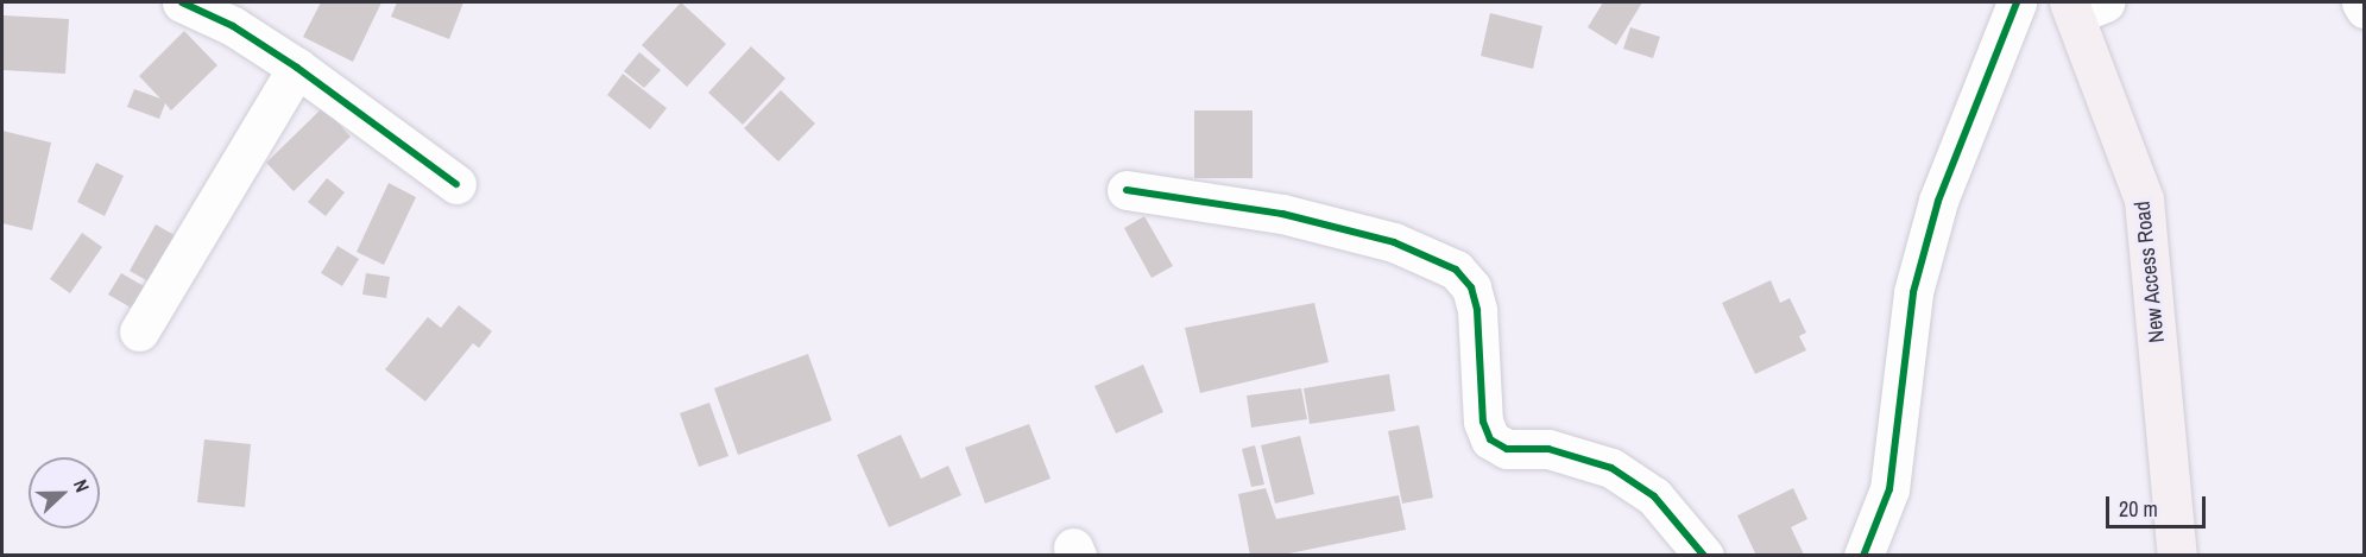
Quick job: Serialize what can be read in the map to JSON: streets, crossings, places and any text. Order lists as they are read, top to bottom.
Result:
{
  "streets": {
    "main road": ["New Access Road"]
  },
  "scale_bar": "20 m",
  "north": "right"
}
